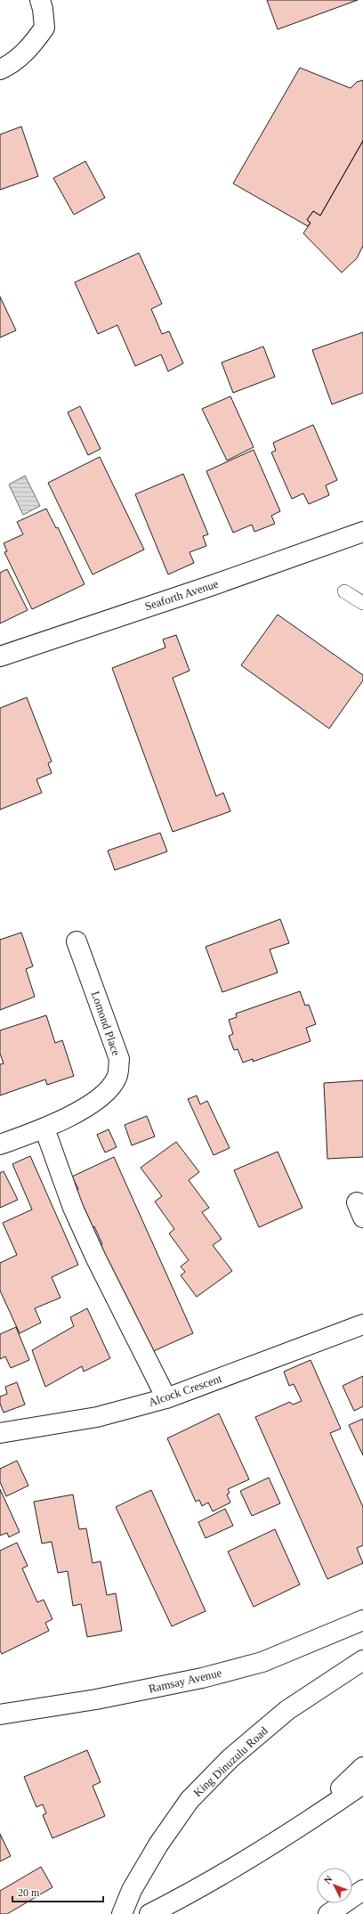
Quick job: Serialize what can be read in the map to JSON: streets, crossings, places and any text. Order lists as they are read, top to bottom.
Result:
{
  "streets": {
    "main road": [
      "Seaforth Avenue",
      "Lomond Place",
      "Alcock Crescent",
      "Ramsay Avenue",
      "King Dinuzulu Road"
    ]
  },
  "scale_bar": "20 m",
  "north": "top left"
}
